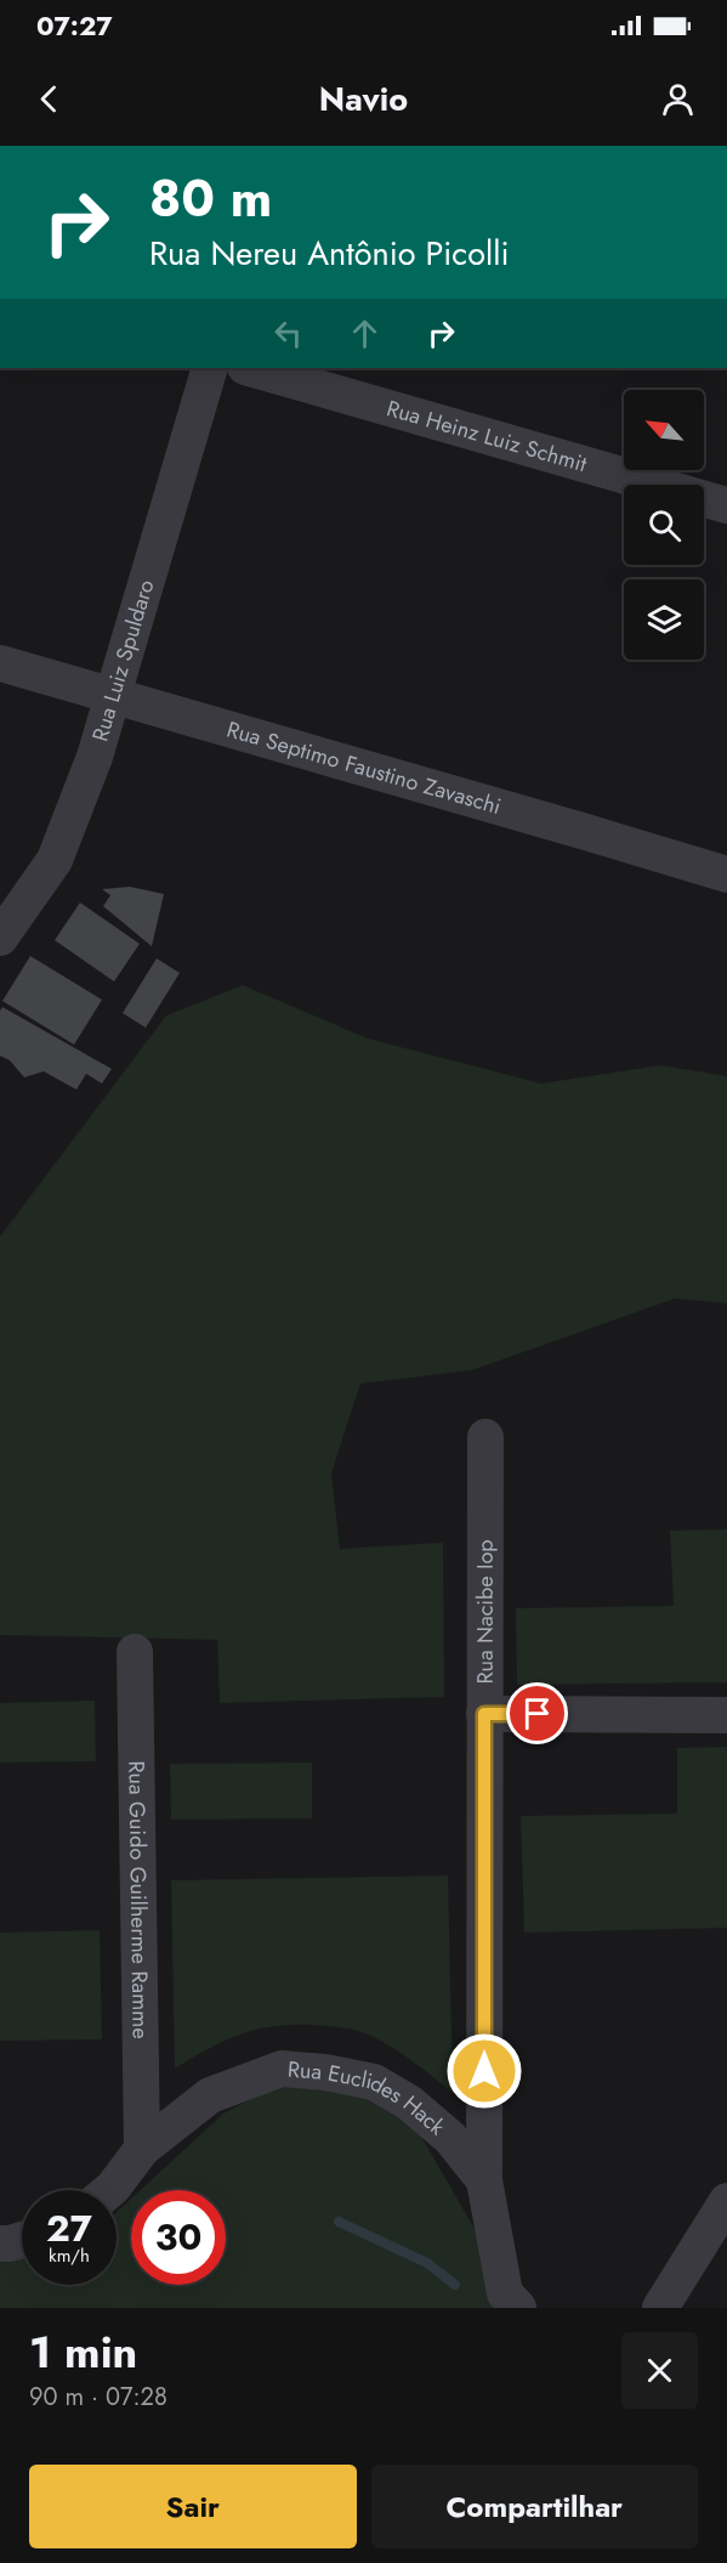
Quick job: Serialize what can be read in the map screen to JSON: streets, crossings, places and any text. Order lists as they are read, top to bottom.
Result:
{
  "streets": {
    "street": [
      "Rua Heinz Luiz Schmit",
      "Rua Luiz Spuldaro",
      "Rua Septimo Faustino Zavaschi",
      "Rua Nacibe Iop",
      "Rua Guido Guilherme Ramme",
      "Rua Euclides Hack"
    ]
  },
  "crossings": [
    ["Rua Luiz Spuldaro", "Rua Septimo Faustino Zavaschi"],
    ["Rua Nacibe Iop", "Rua Euclides Hack"],
    ["Rua Guido Guilherme Ramme", "Rua Euclides Hack"]
  ],
  "north": "top left",
  "page": {
    "status": "07:27",
    "header": "Navio",
    "turn": ["80 m", "Rua Nereu Antônio Picolli"],
    "speed": "27 km/h",
    "limit": "30",
    "heading": ["1 min", "90 m · 07:28"],
    "buttons": ["Sair", "Compartilhar"]
  }
}
